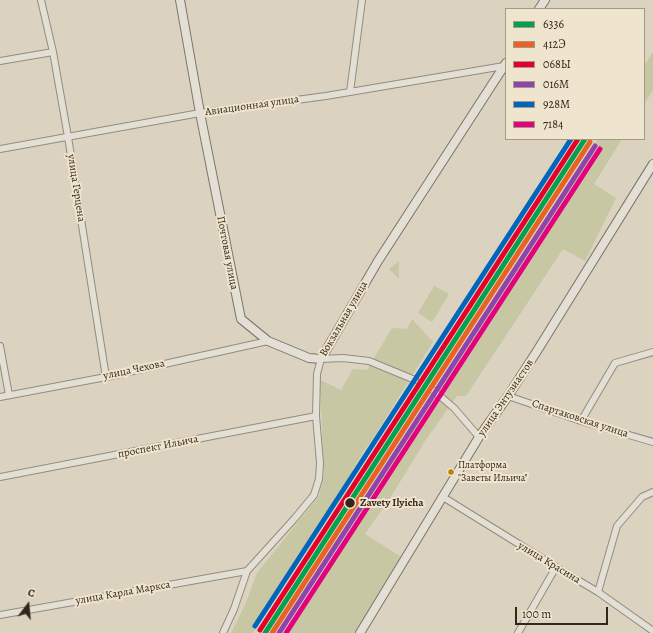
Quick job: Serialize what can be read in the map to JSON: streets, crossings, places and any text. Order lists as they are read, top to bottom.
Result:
{
  "streets": {
    "street": [
      "Авиационная улица",
      "улица Герцена",
      "Почтовая улица",
      "Вокзальная улица",
      "улица Чехова",
      "улица Энтузиастов",
      "Спартаковская улица",
      "проспект Ильича",
      "улица Красина",
      "улица Карла Маркса"
    ]
  },
  "crossings": [
    ["Авиационная улица", "улица Герцена"],
    ["Авиационная улица", "Почтовая улица"],
    ["Авиационная улица", "Вокзальная улица"],
    ["улица Герцена", "улица Чехова"],
    ["Почтовая улица", "Вокзальная улица"],
    ["Почтовая улица", "улица Чехова"],
    ["Вокзальная улица", "проспект Ильича"],
    ["Вокзальная улица", "улица Карла Маркса"],
    ["улица Энтузиастов", "Спартаковская улица"],
    ["улица Энтузиастов", "улица Красина"]
  ],
  "places": ["Платформа \"Заветы Ильича\"", "Zavety Ilyicha"],
  "lines": [
    "transit line 6336",
    "transit line 068Ы",
    "transit line 928М",
    "transit line 412Э",
    "transit line 016М",
    "transit line 7184"
  ],
  "legend": [
    "6336",
    "412Э",
    "068Ы",
    "016М",
    "928М",
    "7184"
  ],
  "scale_bar": "100 m",
  "north": "top"
}
